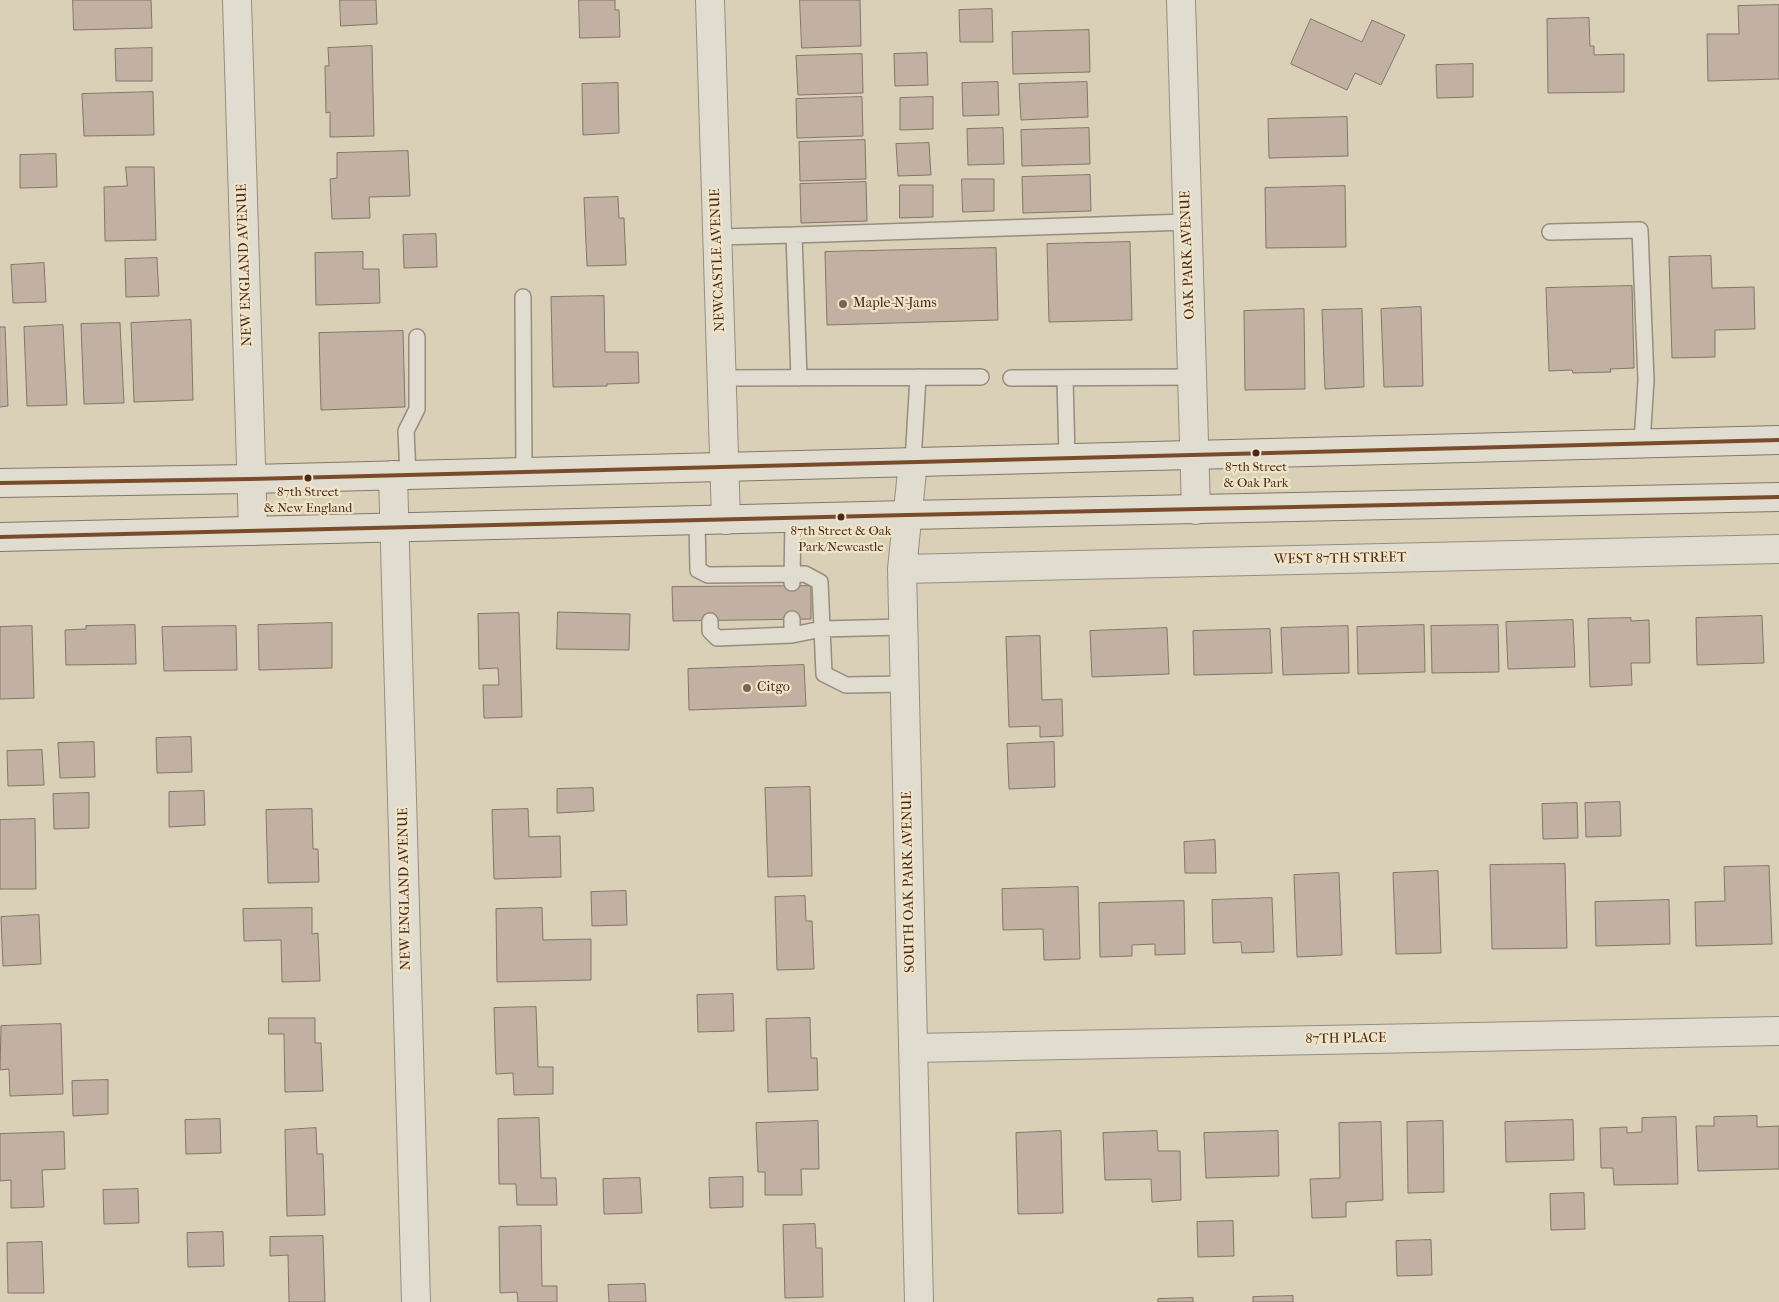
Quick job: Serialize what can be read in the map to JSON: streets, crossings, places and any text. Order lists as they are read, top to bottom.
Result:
{
  "streets": {
    "street": [
      "OAK PARK AVENUE",
      "NEWCASTLE AVENUE",
      "NEW ENGLAND AVENUE",
      "WEST 87TH STREET",
      "SOUTH OAK PARK AVENUE",
      "87TH PLACE"
    ]
  },
  "crossings": [
    ["WEST 87TH STREET", "SOUTH OAK PARK AVENUE"],
    ["SOUTH OAK PARK AVENUE", "87TH PLACE"]
  ],
  "places": [
    "Maple-N-Jams",
    "87th Street & Oak Park",
    "87th Street & New England",
    "87th Street & Oak Park/Newcastle",
    "Citgo"
  ]
}
